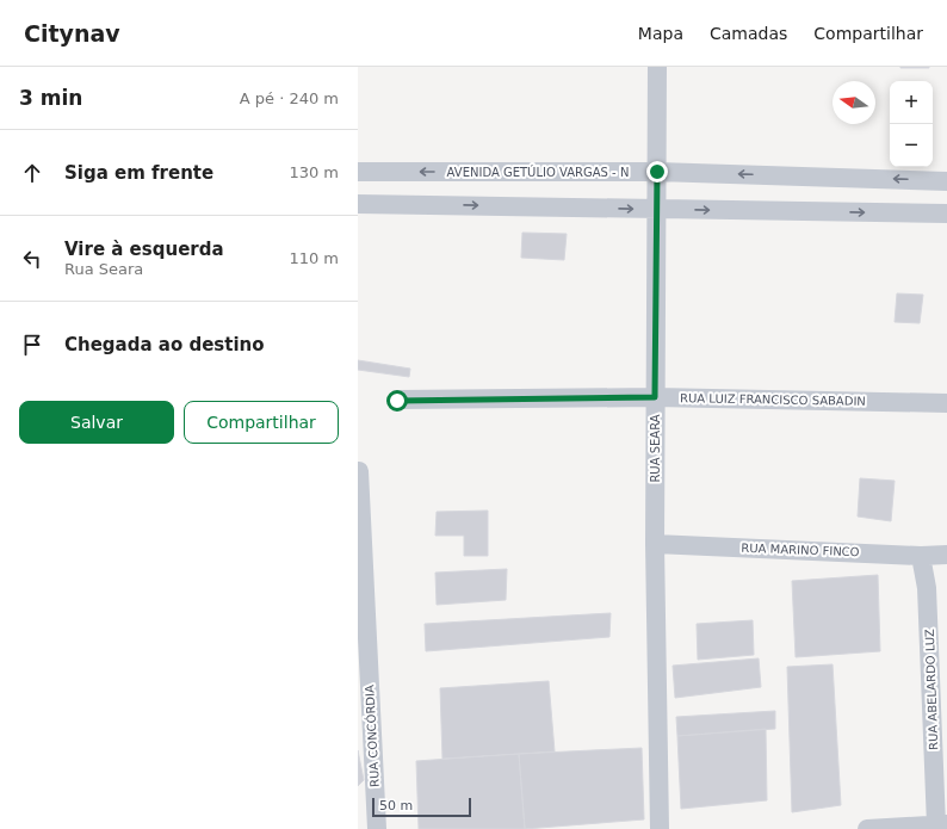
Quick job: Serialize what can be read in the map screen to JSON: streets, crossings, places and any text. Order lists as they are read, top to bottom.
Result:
{
  "streets": {
    "street": [
      "AVENIDA GETÚLIO VARGAS - N",
      "RUA LUIZ FRANCISCO SABADIN",
      "RUA SEARA",
      "RUA MARINO FINCO",
      "RUA ABELARDO LUZ",
      "RUA CONCÓRDIA"
    ]
  },
  "crossings": [
    ["AVENIDA GETÚLIO VARGAS - N", "RUA SEARA"],
    ["RUA LUIZ FRANCISCO SABADIN", "RUA SEARA"],
    ["RUA SEARA", "RUA MARINO FINCO"],
    ["RUA MARINO FINCO", "RUA ABELARDO LUZ"]
  ],
  "scale_bar": "50 m",
  "north": "left",
  "page": {
    "header": "Citynav",
    "nav": ["Mapa", "Camadas", "Compartilhar"],
    "heading": ["3 min", "A pé · 240 m"],
    "map_buttons": ["+", "−"],
    "list": [
      ["Siga em frente", "130 m"],
      ["Vire à esquerda", "Rua Seara", "110 m"],
      "Chegada ao destino"
    ],
    "buttons": ["Salvar", "Compartilhar"],
    "scale": "50 m"
  }
}
